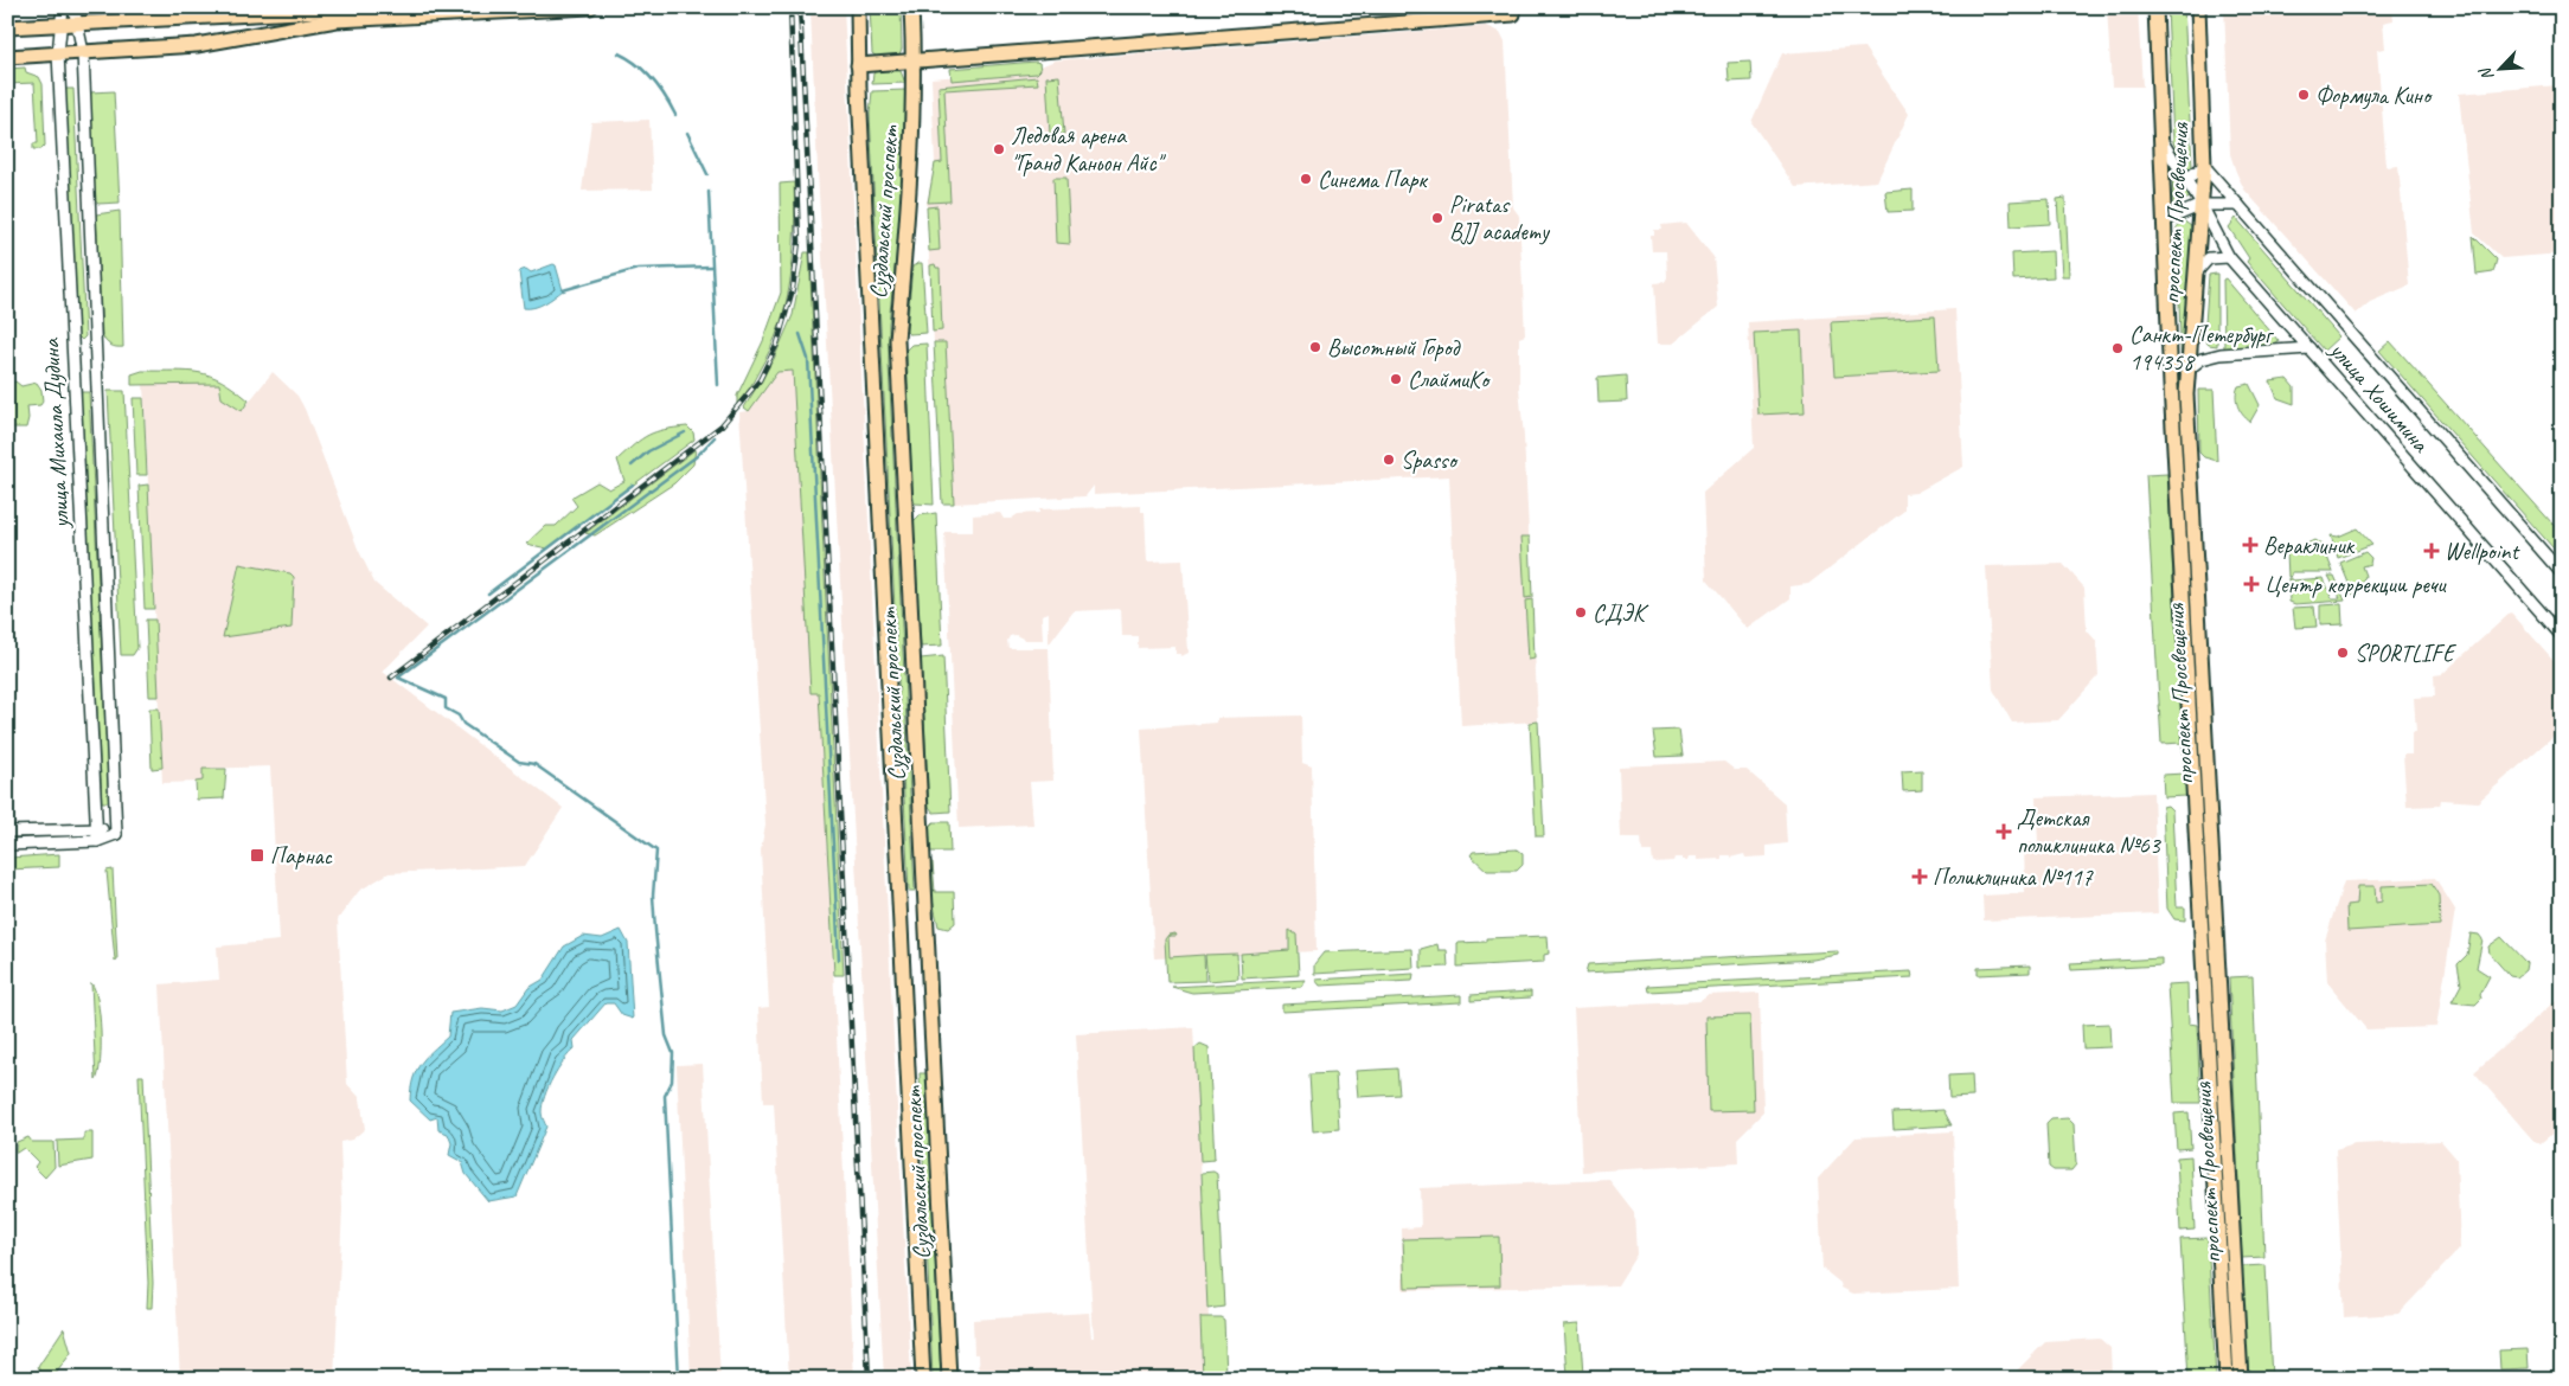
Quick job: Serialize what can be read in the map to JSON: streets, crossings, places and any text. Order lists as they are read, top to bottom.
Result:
{
  "streets": {
    "main road": ["Суздальский проспект", "проспект Просвещения"],
    "street": ["улица Хошимина", "улица Михаила Дудина"]
  },
  "crossings": [
    ["проспект Просвещения", "улица Хошимина"]
  ],
  "places": {
    "other": [
      "Формула Кино",
      "Ледовая арена \"Гранд Каньон Айс\"",
      "Синема Парк",
      "Piratas BJJ academy",
      "Высотный Город",
      "Санкт-Петербург 194358",
      "СлаймиКо",
      "Spasso",
      "СДЭК",
      "SPORTLIFE"
    ],
    "health": [
      "Вераклиник",
      "Wellpoint",
      "Центр коррекции речи",
      "Детская поликлиника №63",
      "Поликлиника №117"
    ],
    "transit": ["Парнас"]
  },
  "north": "bottom left"
}
